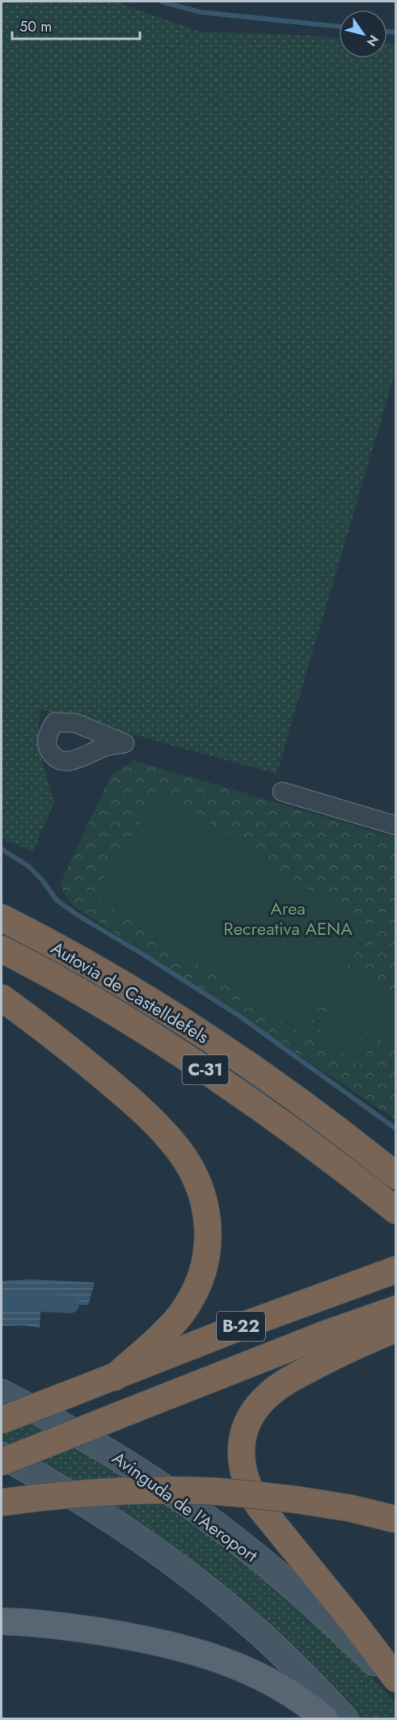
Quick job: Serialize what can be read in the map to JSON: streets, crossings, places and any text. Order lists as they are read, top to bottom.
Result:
{
  "streets": {
    "highway": ["Autovia de Castelldefels", "C-31", "B-22"],
    "street": ["Avinguda de l'Aeroport"]
  },
  "parks": ["Area Recreativa AENA"],
  "scale_bar": "50 m",
  "north": "bottom right"
}
